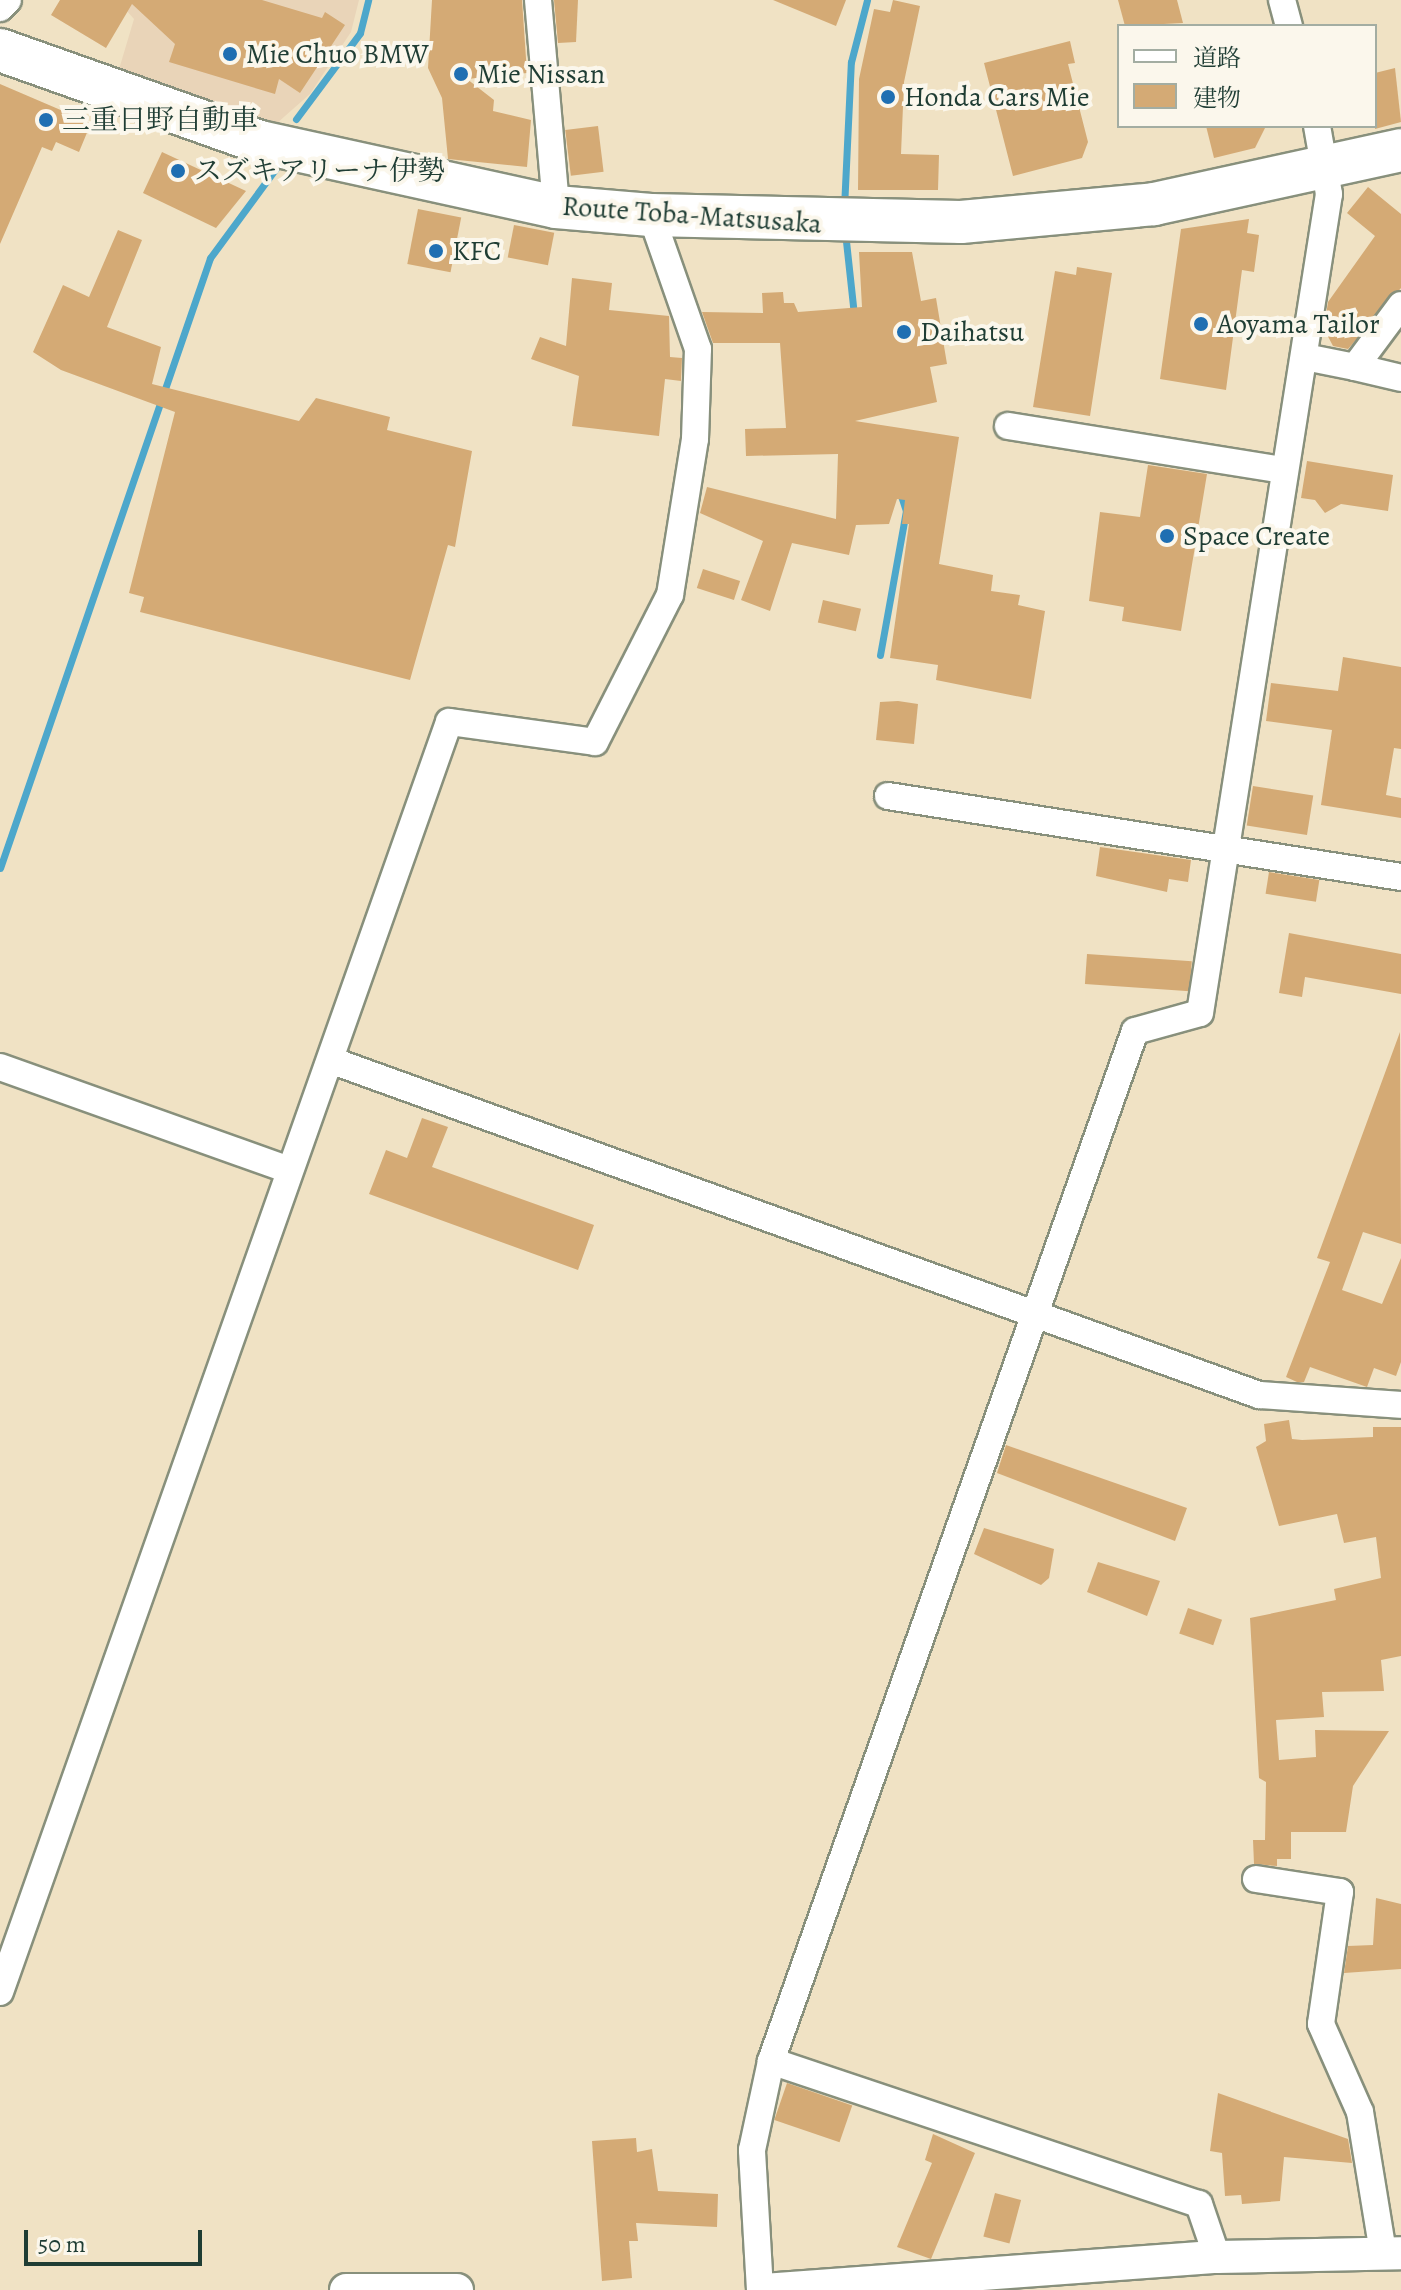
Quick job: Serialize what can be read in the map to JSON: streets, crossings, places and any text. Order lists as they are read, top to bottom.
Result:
{
  "streets": {
    "main road": ["Route Toba-Matsusaka"]
  },
  "places": [
    "Mie Chuo BMW",
    "Mie Nissan",
    "Honda Cars Mie",
    "三重日野自動車",
    "スズキアリーナ伊勢",
    "KFC",
    "Aoyama Tailor",
    "Daihatsu",
    "Space Create"
  ],
  "legend": ["道路", "建物"],
  "scale_bar": "50 m"
}
